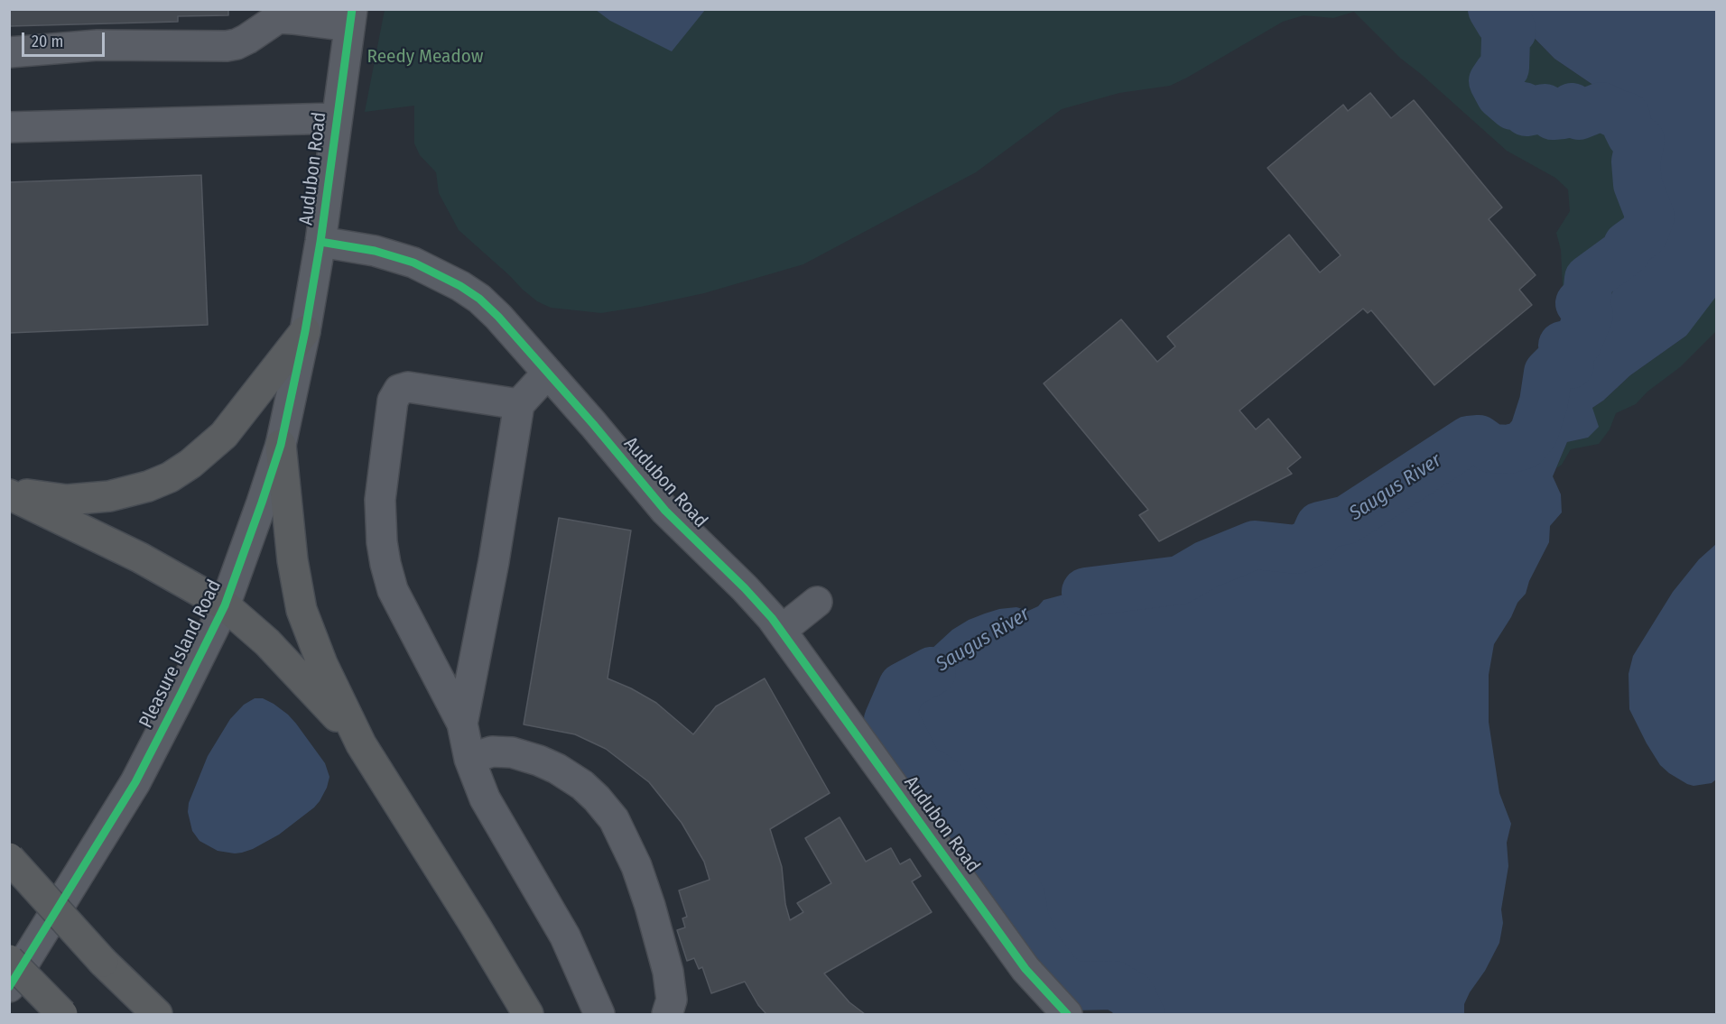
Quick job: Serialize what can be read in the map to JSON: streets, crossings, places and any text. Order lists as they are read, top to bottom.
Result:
{
  "streets": {
    "street": ["Audubon Road", "Pleasure Island Road"]
  },
  "crossings": [
    ["Audubon Road", "Pleasure Island Road"]
  ],
  "water": ["Saugus River"],
  "parks": ["Reedy Meadow"],
  "scale_bar": "20 m"
}
